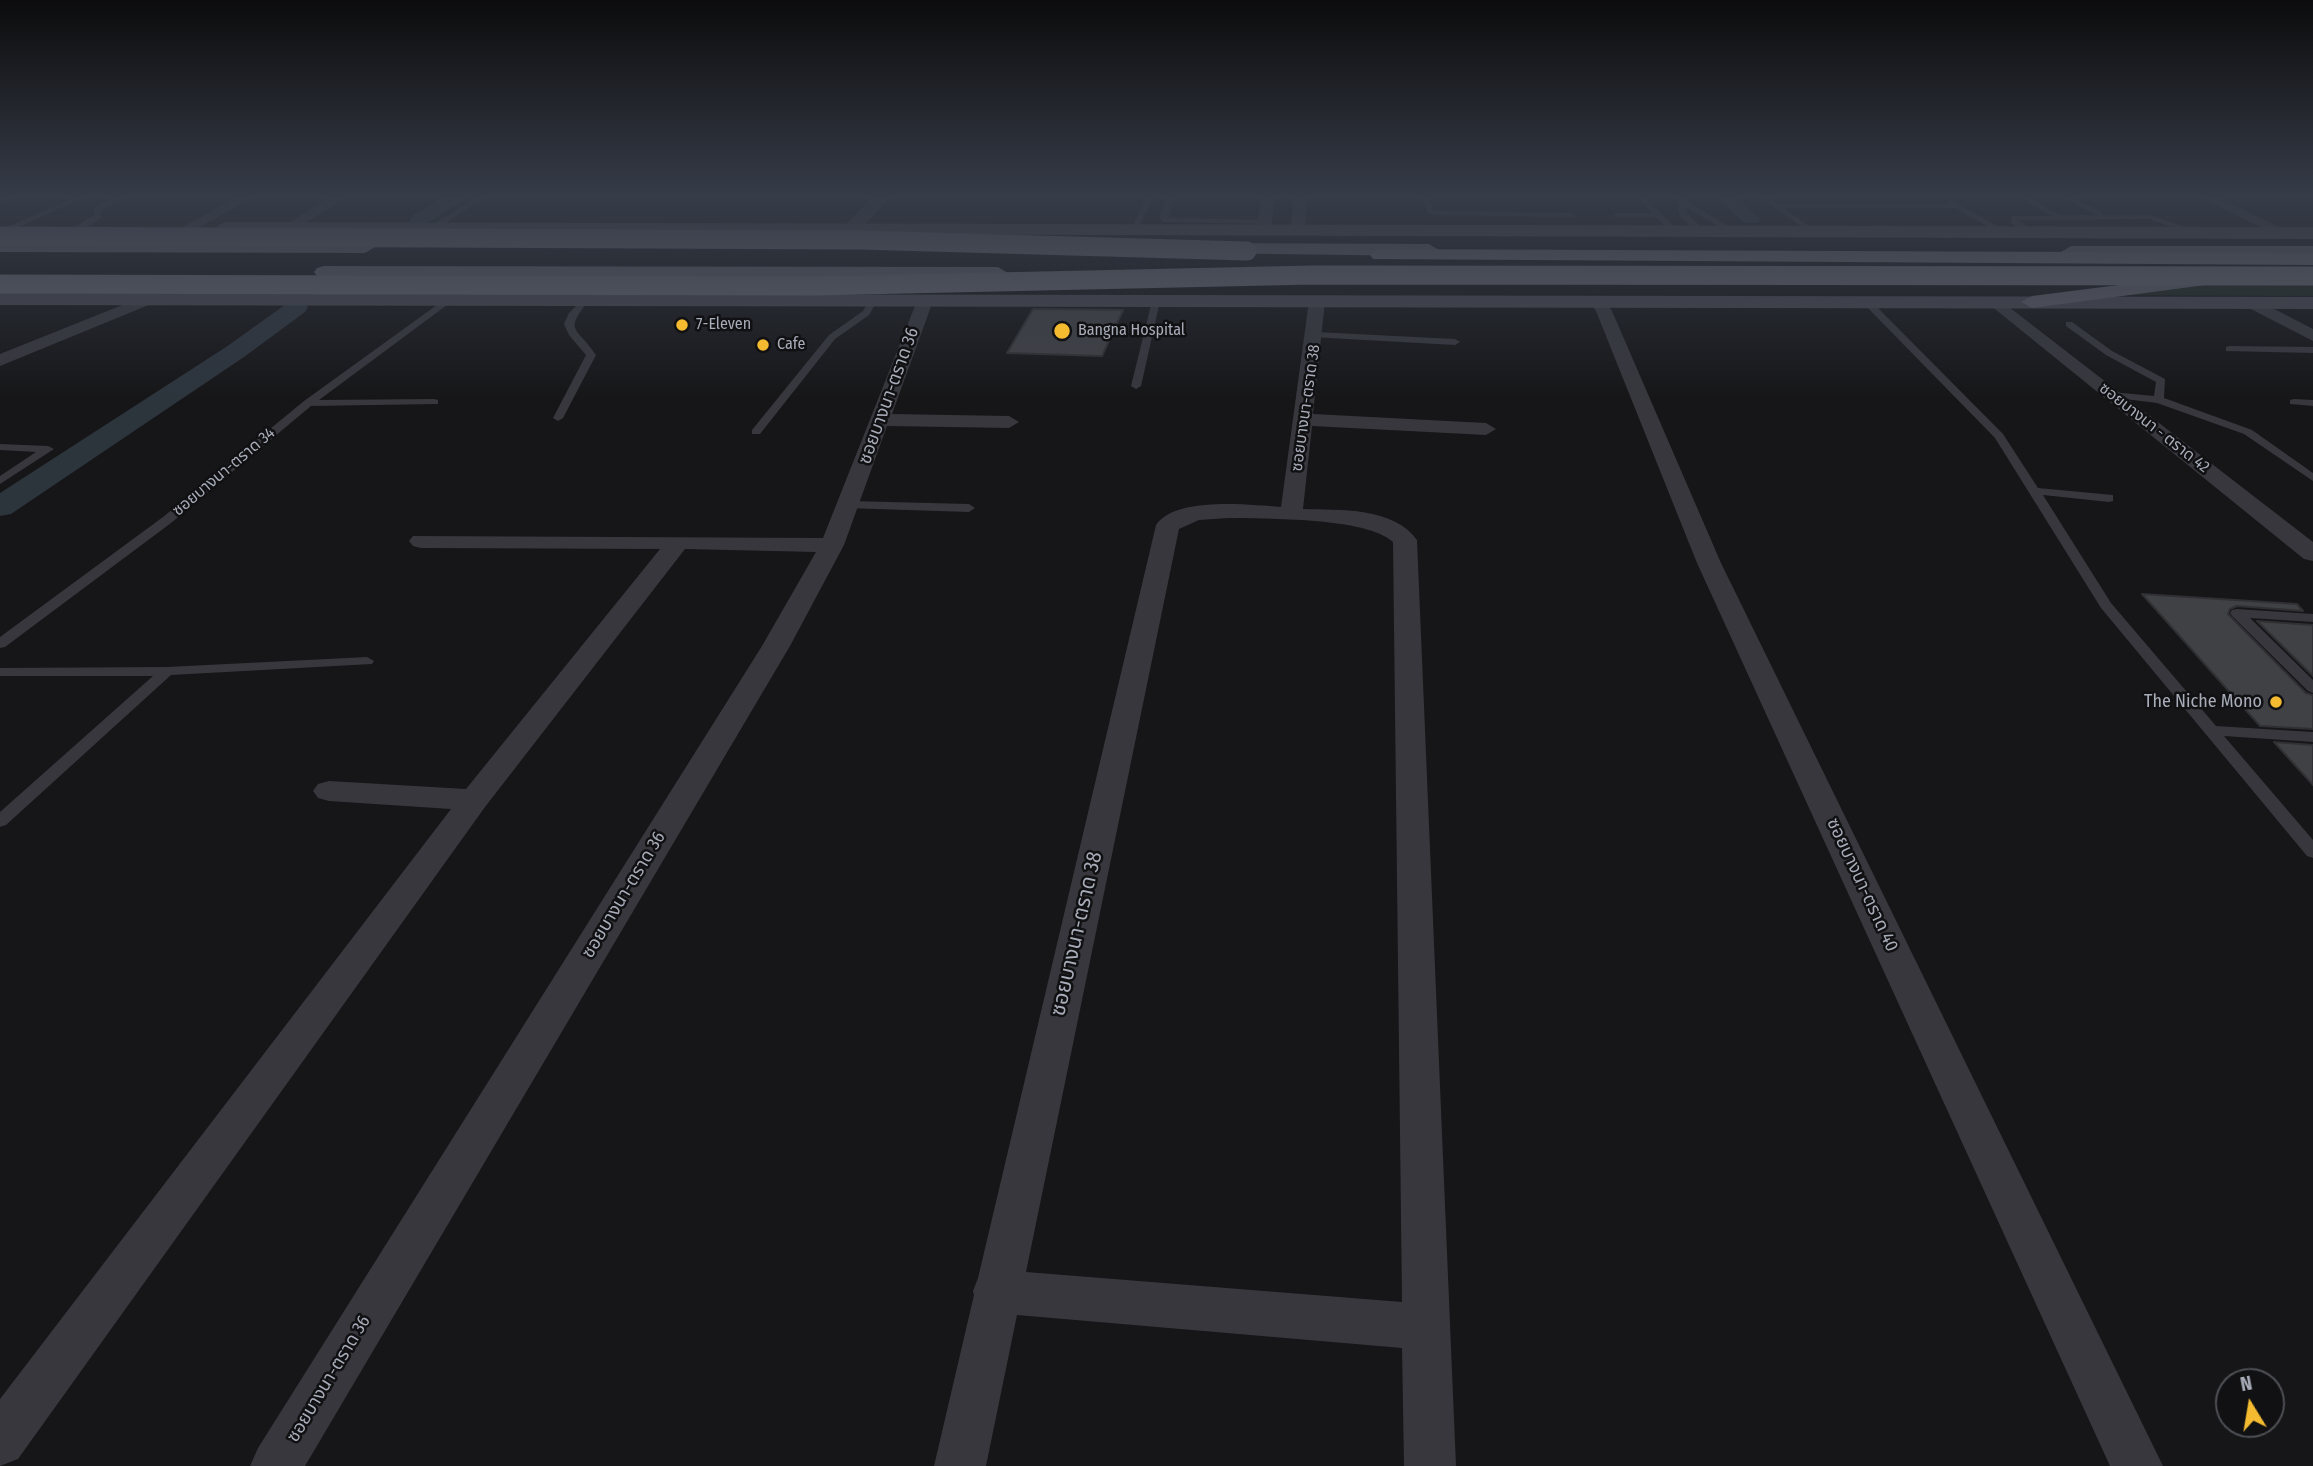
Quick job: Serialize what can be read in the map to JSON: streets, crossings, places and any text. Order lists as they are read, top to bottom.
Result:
{
  "streets": {
    "street": [
      "ซอยบางนา-ตราด 36",
      "ซอยบางนา-ตราด 38",
      "ซอยบางนา - ตราด 42",
      "ซอยบางนา-ตราด 40"
    ],
    "lane": ["ซอยบางนา-ตราด 34"]
  },
  "places": [
    "7-Eleven",
    "Bangna Hospital",
    "Cafe",
    "The Niche Mono"
  ],
  "north": "top"
}
